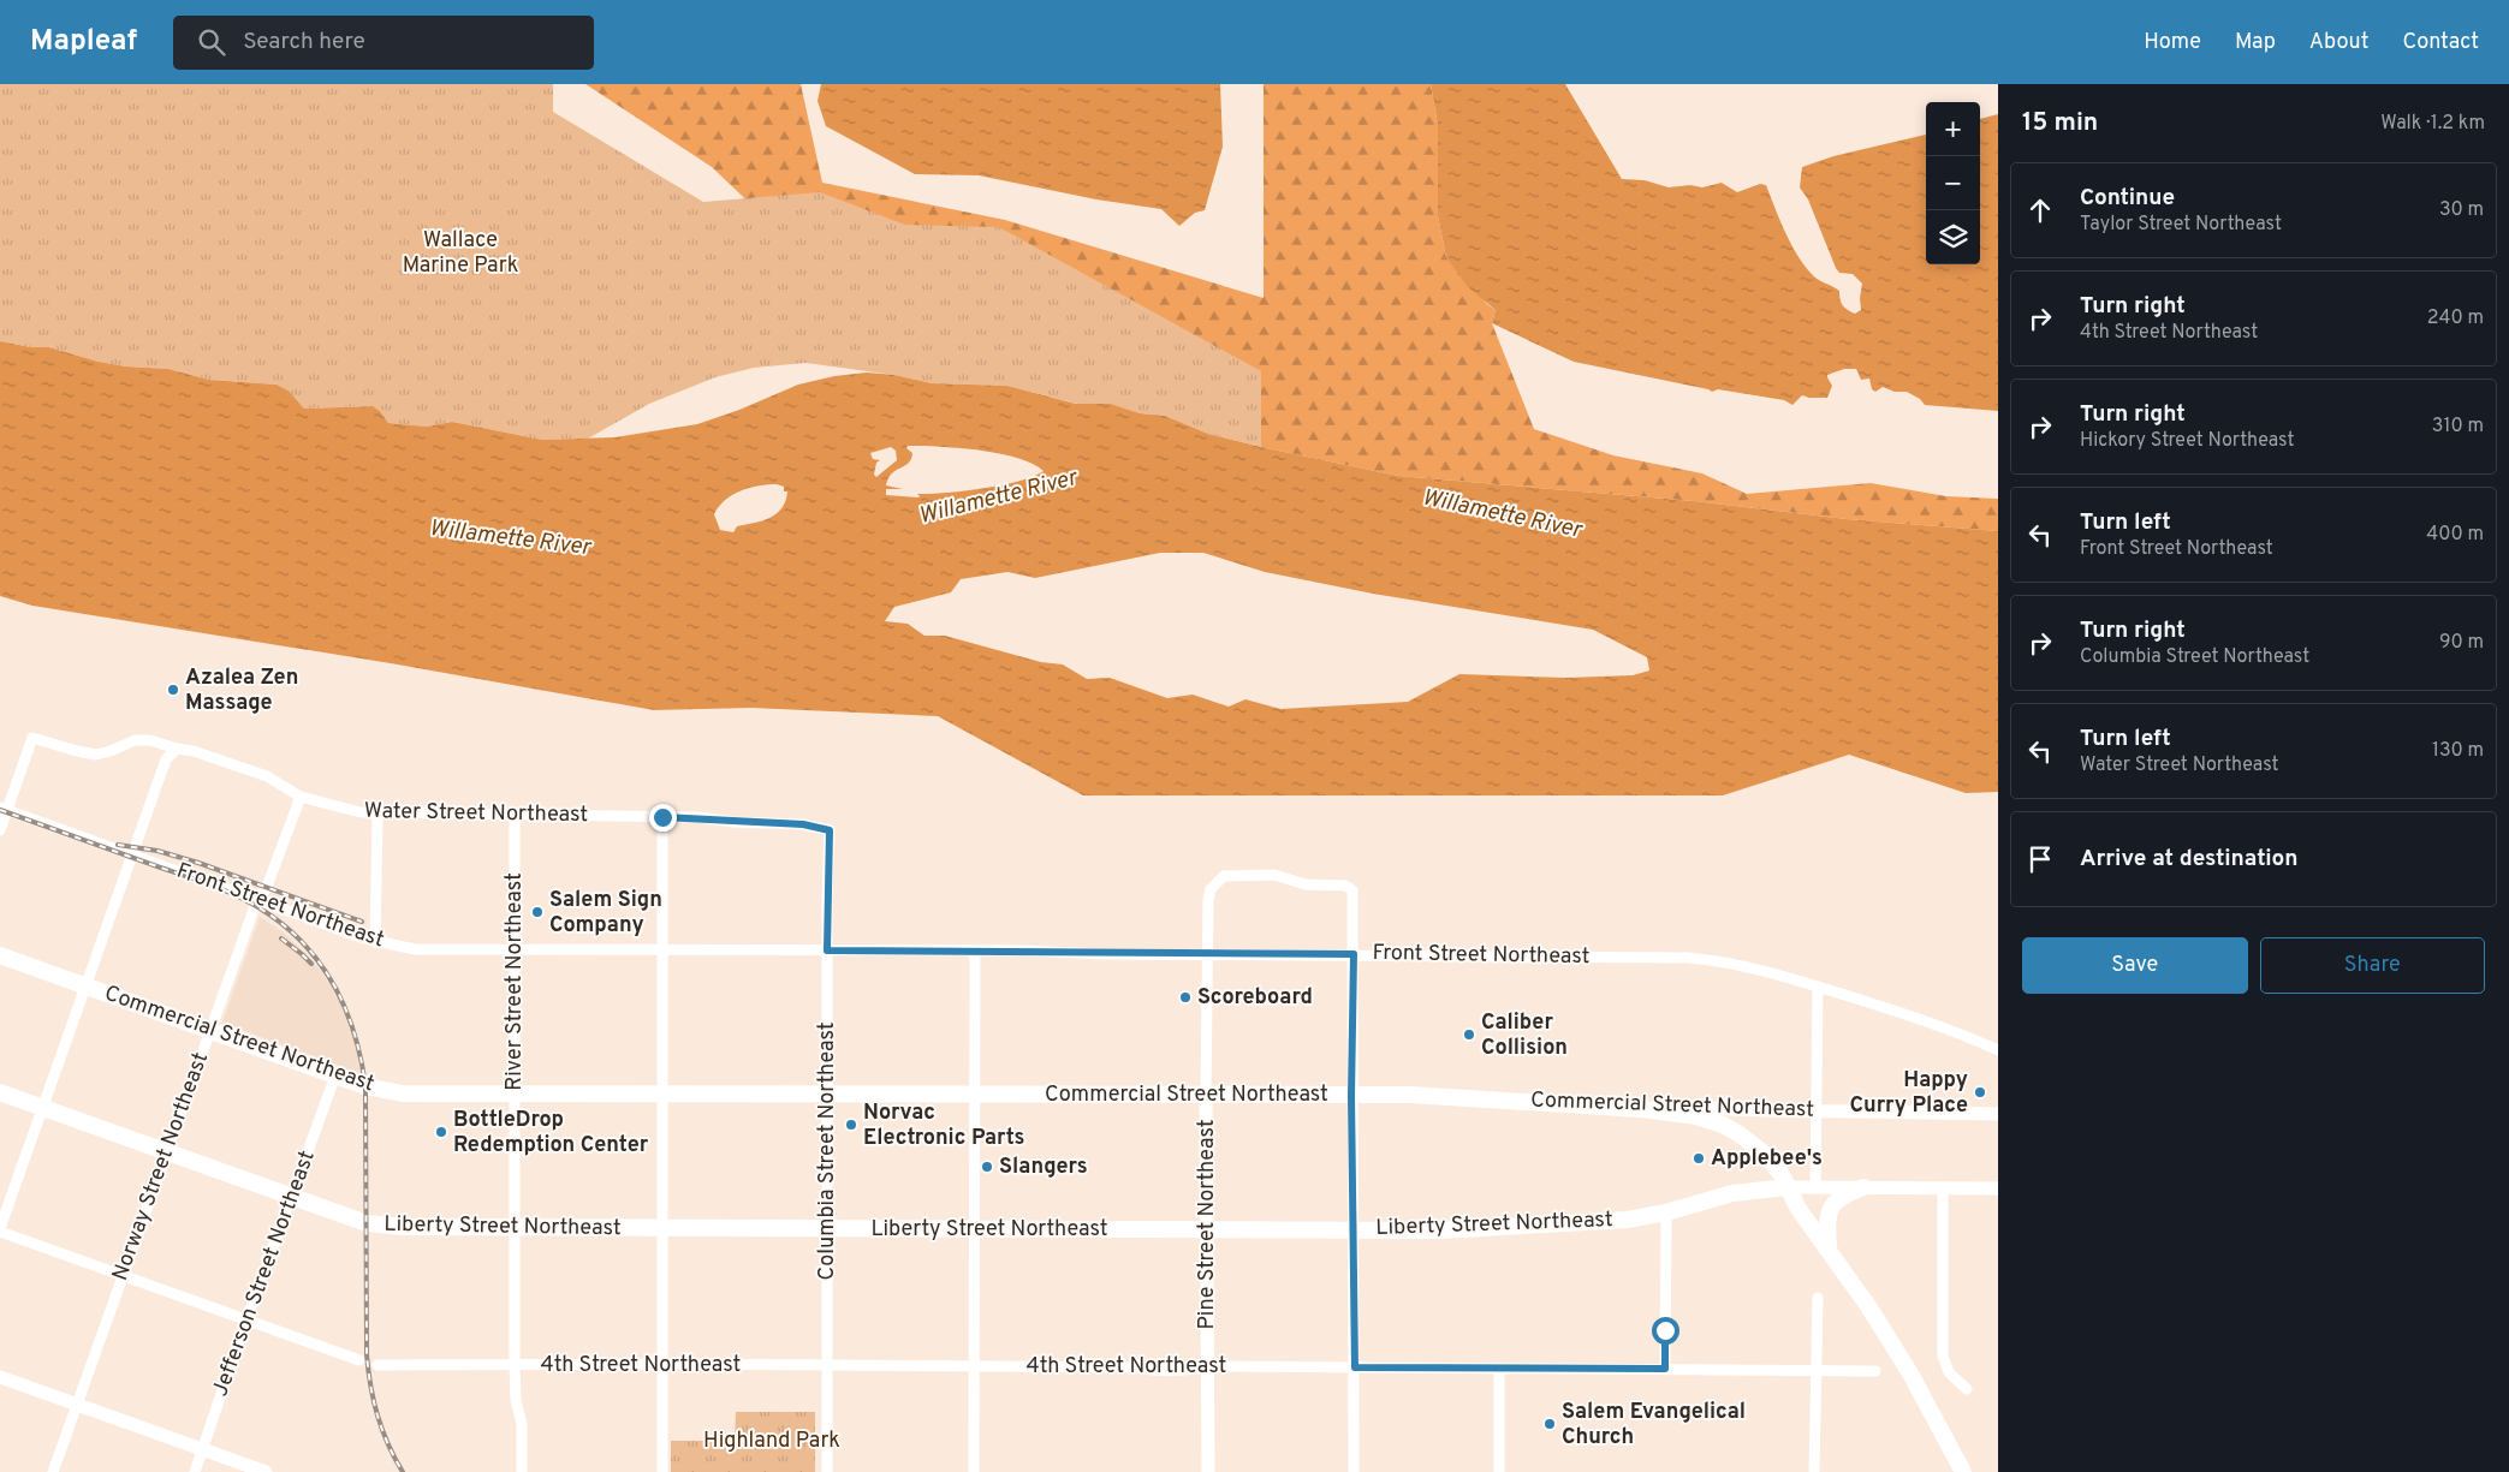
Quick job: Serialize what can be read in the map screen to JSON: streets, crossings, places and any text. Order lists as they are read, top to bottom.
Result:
{
  "streets": {
    "highway": ["Commercial Street Northeast", "Liberty Street Northeast"],
    "main road": ["Pine Street Northeast"],
    "street": [
      "Water Street Northeast",
      "Front Street Northeast",
      "River Street Northeast",
      "Columbia Street Northeast",
      "Norway Street Northeast",
      "Jefferson Street Northeast",
      "4th Street Northeast"
    ]
  },
  "crossings": [
    ["Water Street Northeast", "Front Street Northeast"],
    ["Water Street Northeast", "River Street Northeast"],
    ["Water Street Northeast", "Columbia Street Northeast"],
    ["Water Street Northeast", "Norway Street Northeast"],
    ["Front Street Northeast", "River Street Northeast"],
    ["Front Street Northeast", "Columbia Street Northeast"],
    ["Front Street Northeast", "Norway Street Northeast"],
    ["Front Street Northeast", "Pine Street Northeast"],
    ["River Street Northeast", "Commercial Street Northeast"],
    ["River Street Northeast", "Liberty Street Northeast"],
    ["River Street Northeast", "4th Street Northeast"],
    ["Commercial Street Northeast", "Columbia Street Northeast"],
    ["Commercial Street Northeast", "Norway Street Northeast"],
    ["Commercial Street Northeast", "Pine Street Northeast"],
    ["Commercial Street Northeast", "Jefferson Street Northeast"],
    ["Columbia Street Northeast", "Liberty Street Northeast"],
    ["Columbia Street Northeast", "4th Street Northeast"],
    ["Norway Street Northeast", "Liberty Street Northeast"],
    ["Pine Street Northeast", "Liberty Street Northeast"],
    ["Pine Street Northeast", "4th Street Northeast"],
    ["Liberty Street Northeast", "Jefferson Street Northeast"]
  ],
  "water": ["Willamette River"],
  "parks": ["Wallace Marine Park", "Highland Park"],
  "places": [
    "Azalea Zen Massage",
    "Salem Sign Company",
    "Scoreboard",
    "Caliber Collision",
    "Happy Curry Place",
    "Norvac Electronic Parts",
    "BottleDrop Redemption Center",
    "Applebee's",
    "Slangers",
    "Salem Evangelical Church"
  ],
  "page": {
    "header": "Mapleaf",
    "search": "Search here",
    "nav": [
      "Home",
      "Map",
      "About",
      "Contact"
    ],
    "heading": ["15 min", "Walk · 1.2 km"],
    "map_buttons": ["+", "−"],
    "list": [
      ["Continue", "Taylor Street Northeast", "30 m"],
      ["Turn right", "4th Street Northeast", "240 m"],
      ["Turn right", "Hickory Street Northeast", "310 m"],
      ["Turn left", "Front Street Northeast", "400 m"],
      ["Turn right", "Columbia Street Northeast", "90 m"],
      ["Turn left", "Water Street Northeast", "130 m"],
      "Arrive at destination"
    ],
    "buttons": ["Save", "Share"]
  }
}
